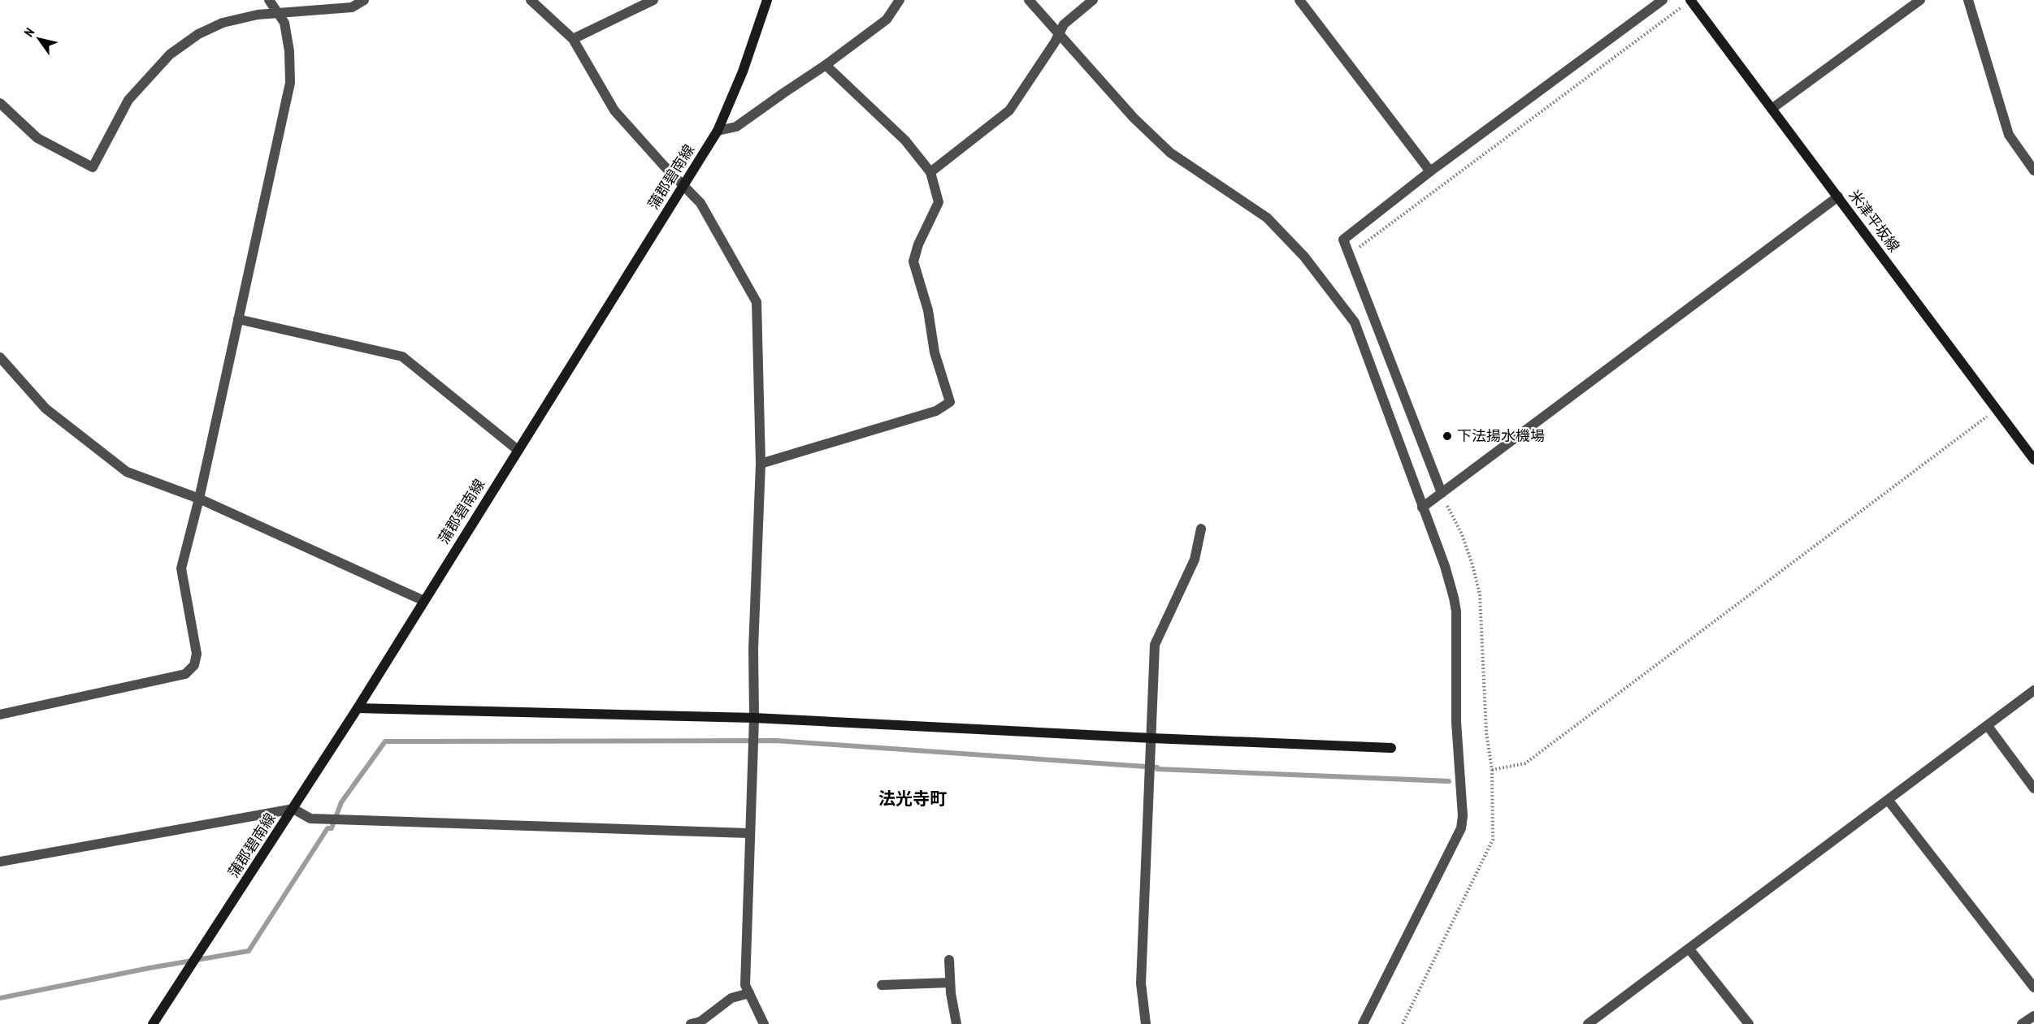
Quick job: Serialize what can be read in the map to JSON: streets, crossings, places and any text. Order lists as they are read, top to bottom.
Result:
{
  "streets": {
    "main road": ["蒲郡碧南線", "米津平坂線"]
  },
  "districts": ["法光寺町"],
  "places": ["下法揚水機場"],
  "north": "top left"
}
